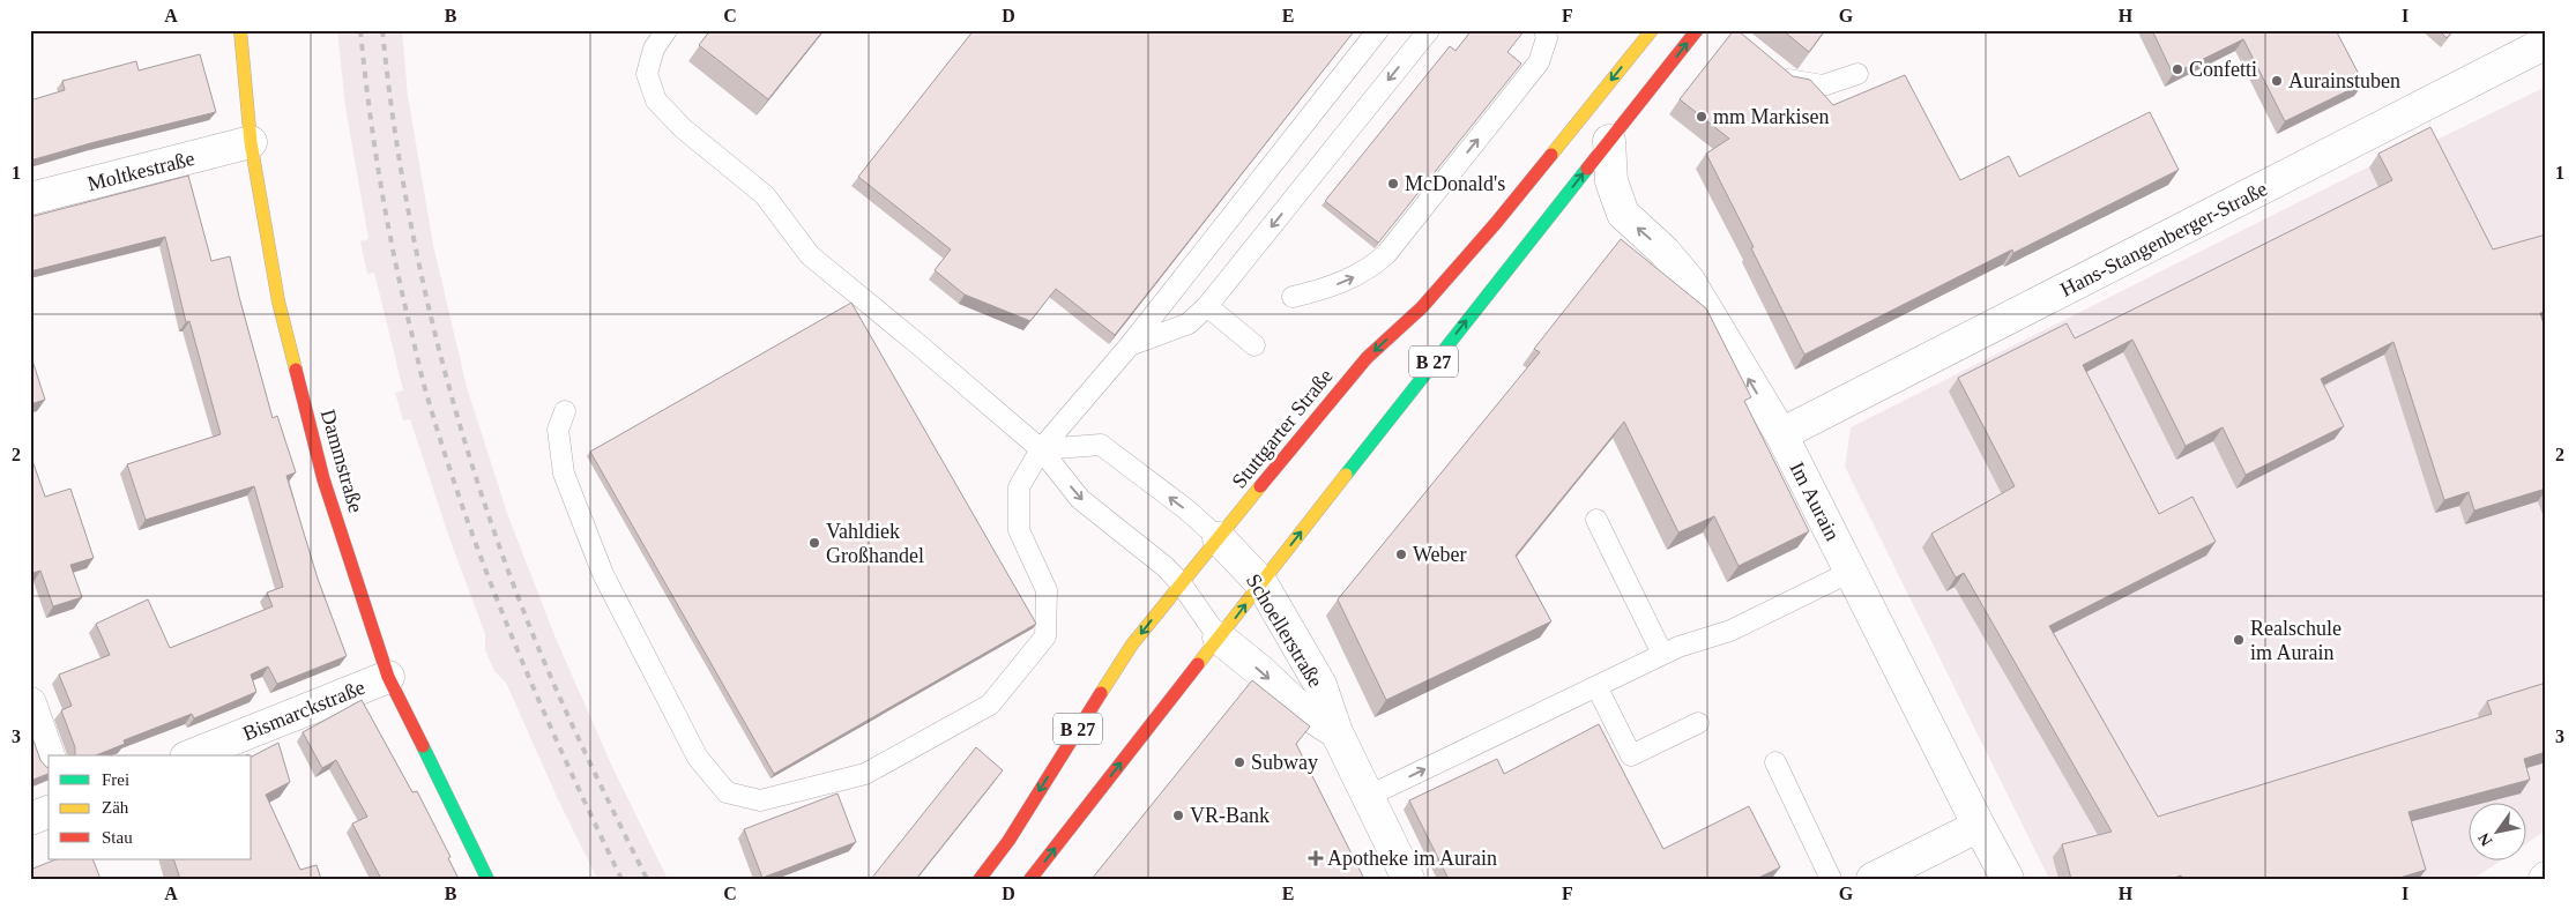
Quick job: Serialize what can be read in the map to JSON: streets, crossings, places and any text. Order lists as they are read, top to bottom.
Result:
{
  "streets": {
    "main road": ["B 27", "Stuttgarter Straße", "Dammstraße"],
    "street": [
      "Moltkestraße",
      "Hans-Stangenberger-Straße",
      "Im Aurain",
      "Schoellerstraße",
      "Bismarckstraße"
    ]
  },
  "crossings": [
    ["Moltkestraße", "Dammstraße"],
    ["Hans-Stangenberger-Straße", "Im Aurain"],
    ["B 27", "Im Aurain"],
    ["B 27", "Schoellerstraße"],
    ["Stuttgarter Straße", "Schoellerstraße"],
    ["Dammstraße", "Bismarckstraße"]
  ],
  "one_way": ["Im Aurain"],
  "places": {
    "other": [
      "Confetti",
      "Aurainstuben",
      "mm Markisen",
      "McDonald's",
      "Vahldiek Großhandel",
      "Weber",
      "Realschule im Aurain",
      "Subway",
      "VR-Bank"
    ],
    "health": ["Apotheke im Aurain"]
  },
  "legend": ["Frei", "Zäh", "Stau"],
  "north": "bottom left",
  "grid": {
    "columns": [
      "A",
      "B",
      "C",
      "D",
      "E",
      "F",
      "G",
      "H",
      "I"
    ],
    "rows": ["1", "2", "3"]
  }
}
